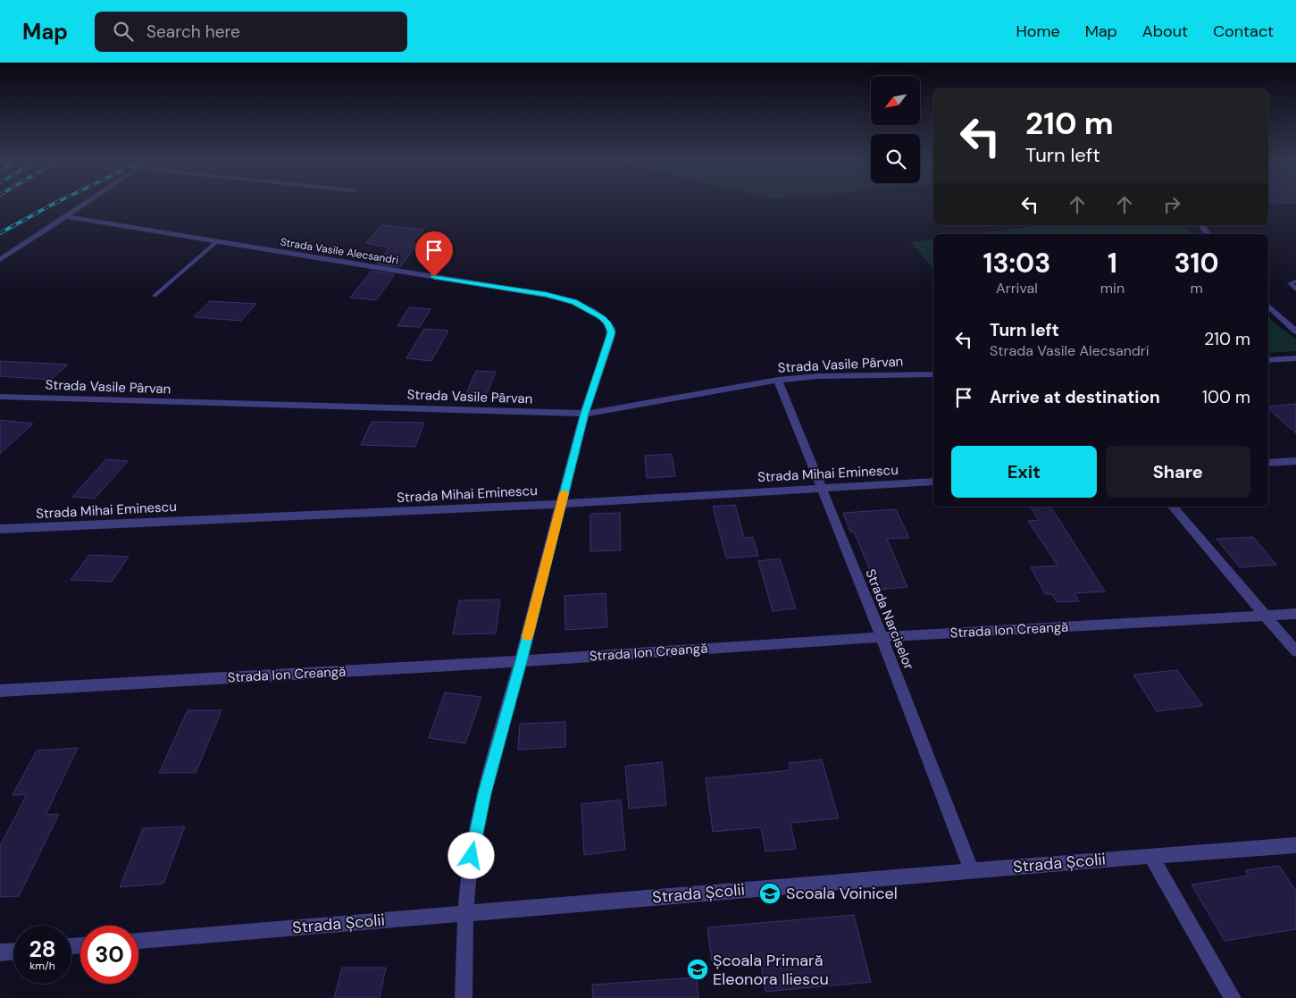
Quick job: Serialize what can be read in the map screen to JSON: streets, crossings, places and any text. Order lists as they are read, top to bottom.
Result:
{
  "streets": {
    "street": [
      "Strada Vasile Alecsandri",
      "Strada Vasile Pârvan",
      "Strada Mihai Eminescu",
      "Strada Narciselor",
      "Strada Ion Creangă",
      "Strada Școlii"
    ]
  },
  "crossings": [
    ["Strada Vasile Alecsandri", "Strada Vasile Pârvan"],
    ["Strada Vasile Alecsandri", "Strada Mihai Eminescu"],
    ["Strada Vasile Alecsandri", "Strada Ion Creangă"],
    ["Strada Vasile Alecsandri", "Strada Școlii"],
    ["Strada Vasile Pârvan", "Strada Narciselor"],
    ["Strada Mihai Eminescu", "Strada Narciselor"],
    ["Strada Narciselor", "Strada Ion Creangă"],
    ["Strada Narciselor", "Strada Școlii"]
  ],
  "places": {
    "school or university": ["Scoala Voinicel", "Școala Primară Eleonora Iliescu"]
  },
  "north": "bottom left",
  "page": {
    "header": "Map",
    "search": "Search here",
    "nav": [
      "Home",
      "Map",
      "About",
      "Contact"
    ],
    "turn": ["210 m", "Turn left"],
    "eta": [
      "13:03",
      "Arrival",
      "1",
      "min",
      "310",
      "m"
    ],
    "list": [
      {
        "name": "Turn left",
        "note": "Strada Vasile Alecsandri",
        "value": "210 m"
      },
      {
        "name": "Arrive at destination",
        "value": "100 m"
      }
    ],
    "buttons": ["Exit", "Share"],
    "speed": "28 km/h",
    "limit": "30"
  }
}
